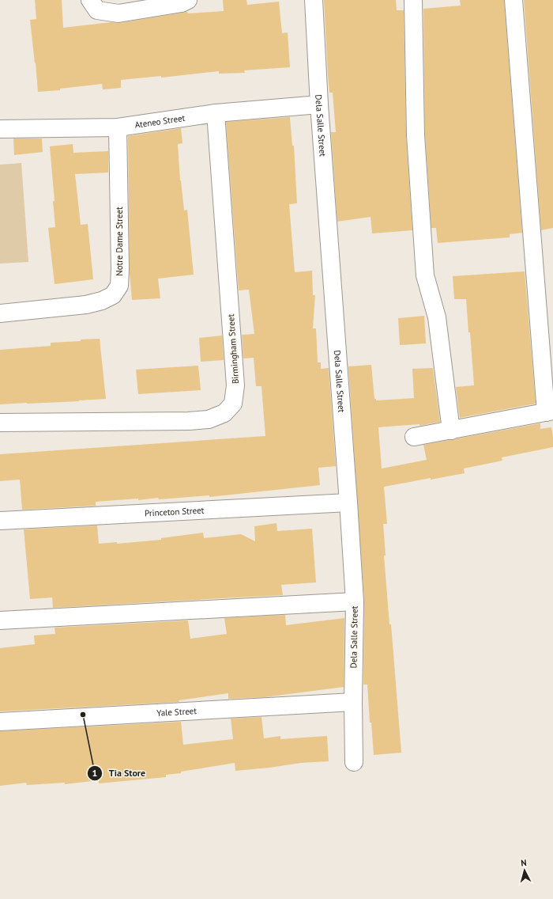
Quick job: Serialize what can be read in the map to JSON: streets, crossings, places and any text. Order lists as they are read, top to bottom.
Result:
{
  "streets": {
    "street": [
      "Ateneo Street",
      "Dela Salle Street",
      "Notre Dame Street",
      "Birmingham Street",
      "Princeton Street",
      "Yale Street"
    ]
  },
  "crossings": [
    ["Ateneo Street", "Dela Salle Street"],
    ["Ateneo Street", "Notre Dame Street"],
    ["Ateneo Street", "Birmingham Street"],
    ["Dela Salle Street", "Princeton Street"],
    ["Dela Salle Street", "Yale Street"]
  ],
  "places": ["Tia Store"],
  "north": "top"
}
